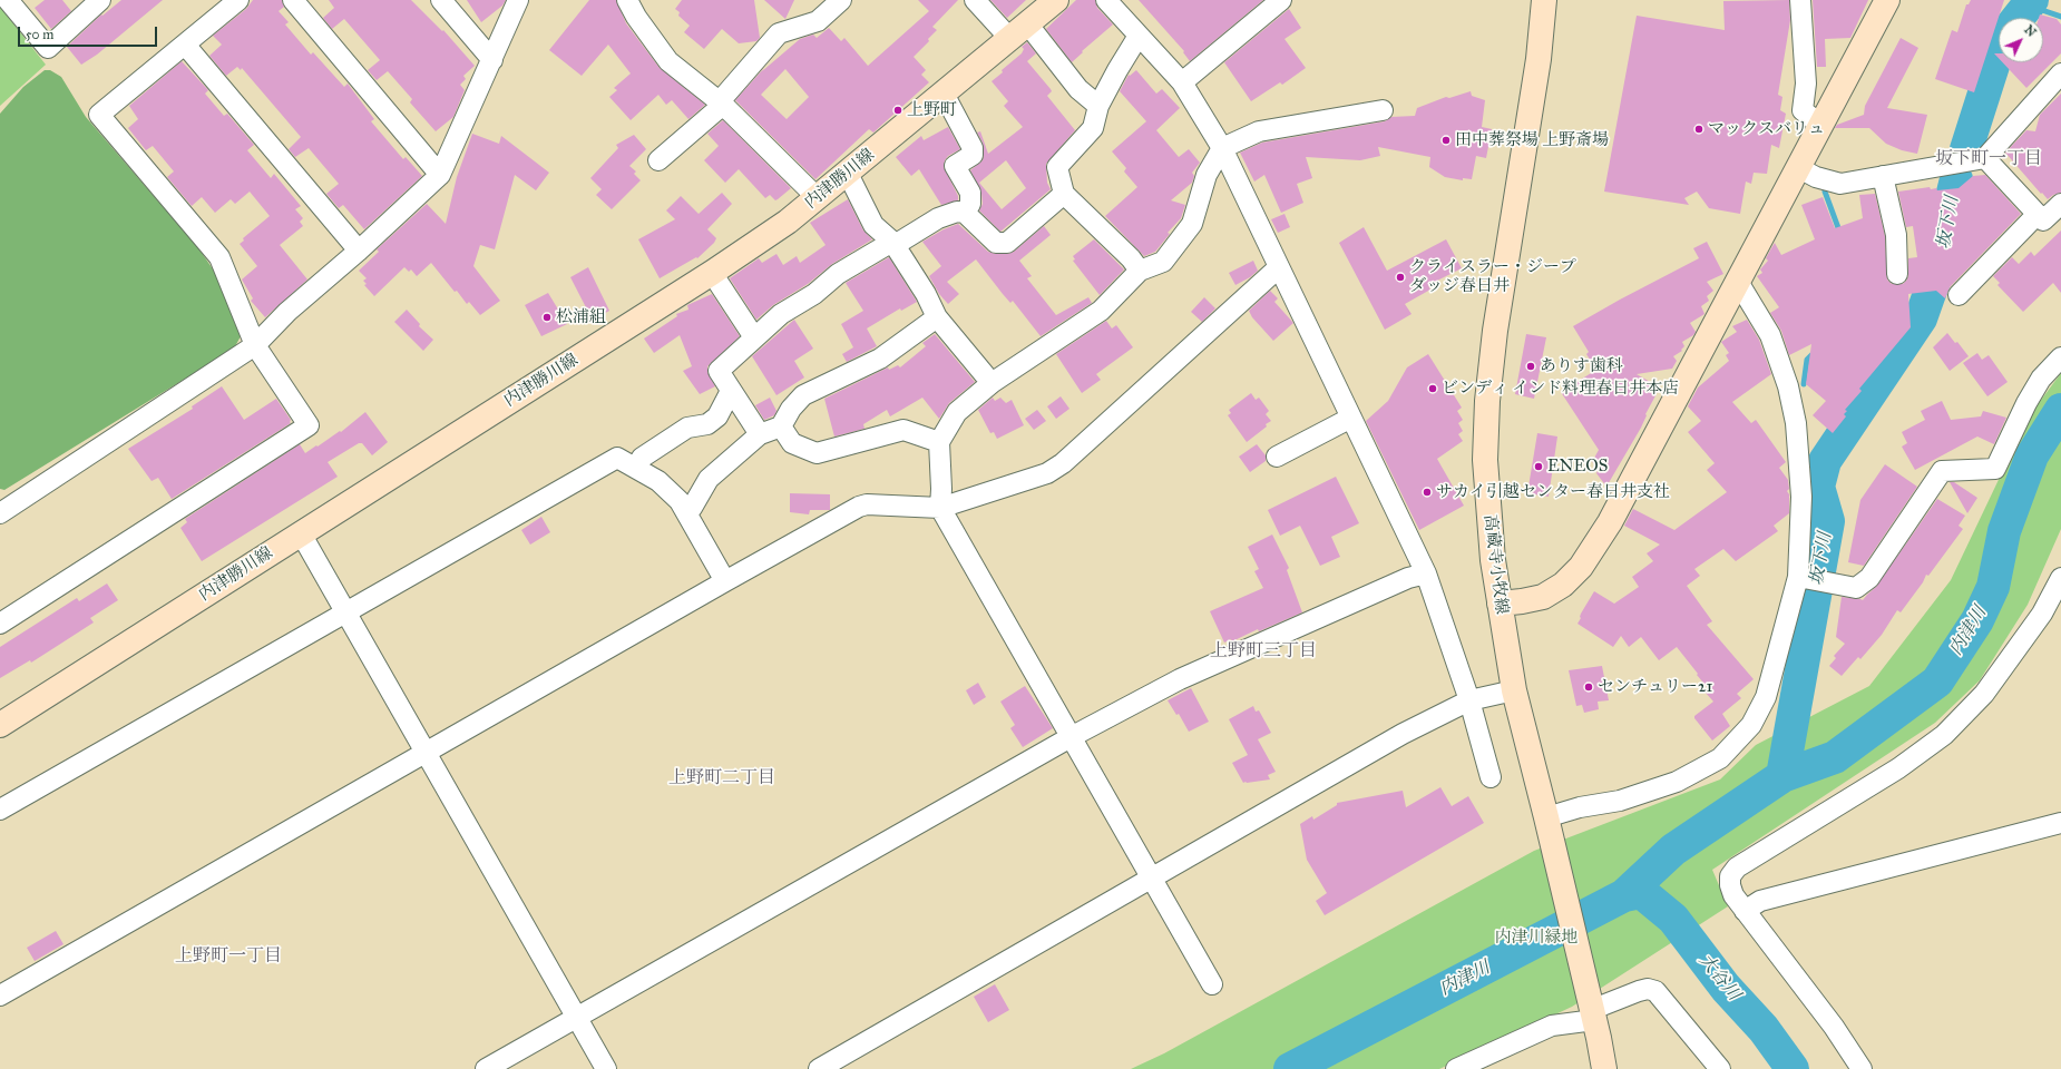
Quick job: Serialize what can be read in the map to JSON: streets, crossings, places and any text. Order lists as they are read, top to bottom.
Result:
{
  "streets": {
    "main road": ["内津勝川線", "高蔵寺小牧線"]
  },
  "districts": [
    "坂下町一丁目",
    "上野町三丁目",
    "上野町二丁目",
    "上野町一丁目"
  ],
  "water": ["坂下川", "内津川", "大谷川"],
  "parks": ["内津川緑地"],
  "places": [
    "上野町",
    "マックスバリュ",
    "田中葬祭場 上野斎場",
    "クライスラー・ジープ ダッジ春日井",
    "松浦組",
    "ありす歯科",
    "ビンディ インド料理春日井本店",
    "ENEOS",
    "サカイ引越センター春日井支社",
    "センチュリー21"
  ],
  "scale_bar": "50 m",
  "north": "top right"
}
